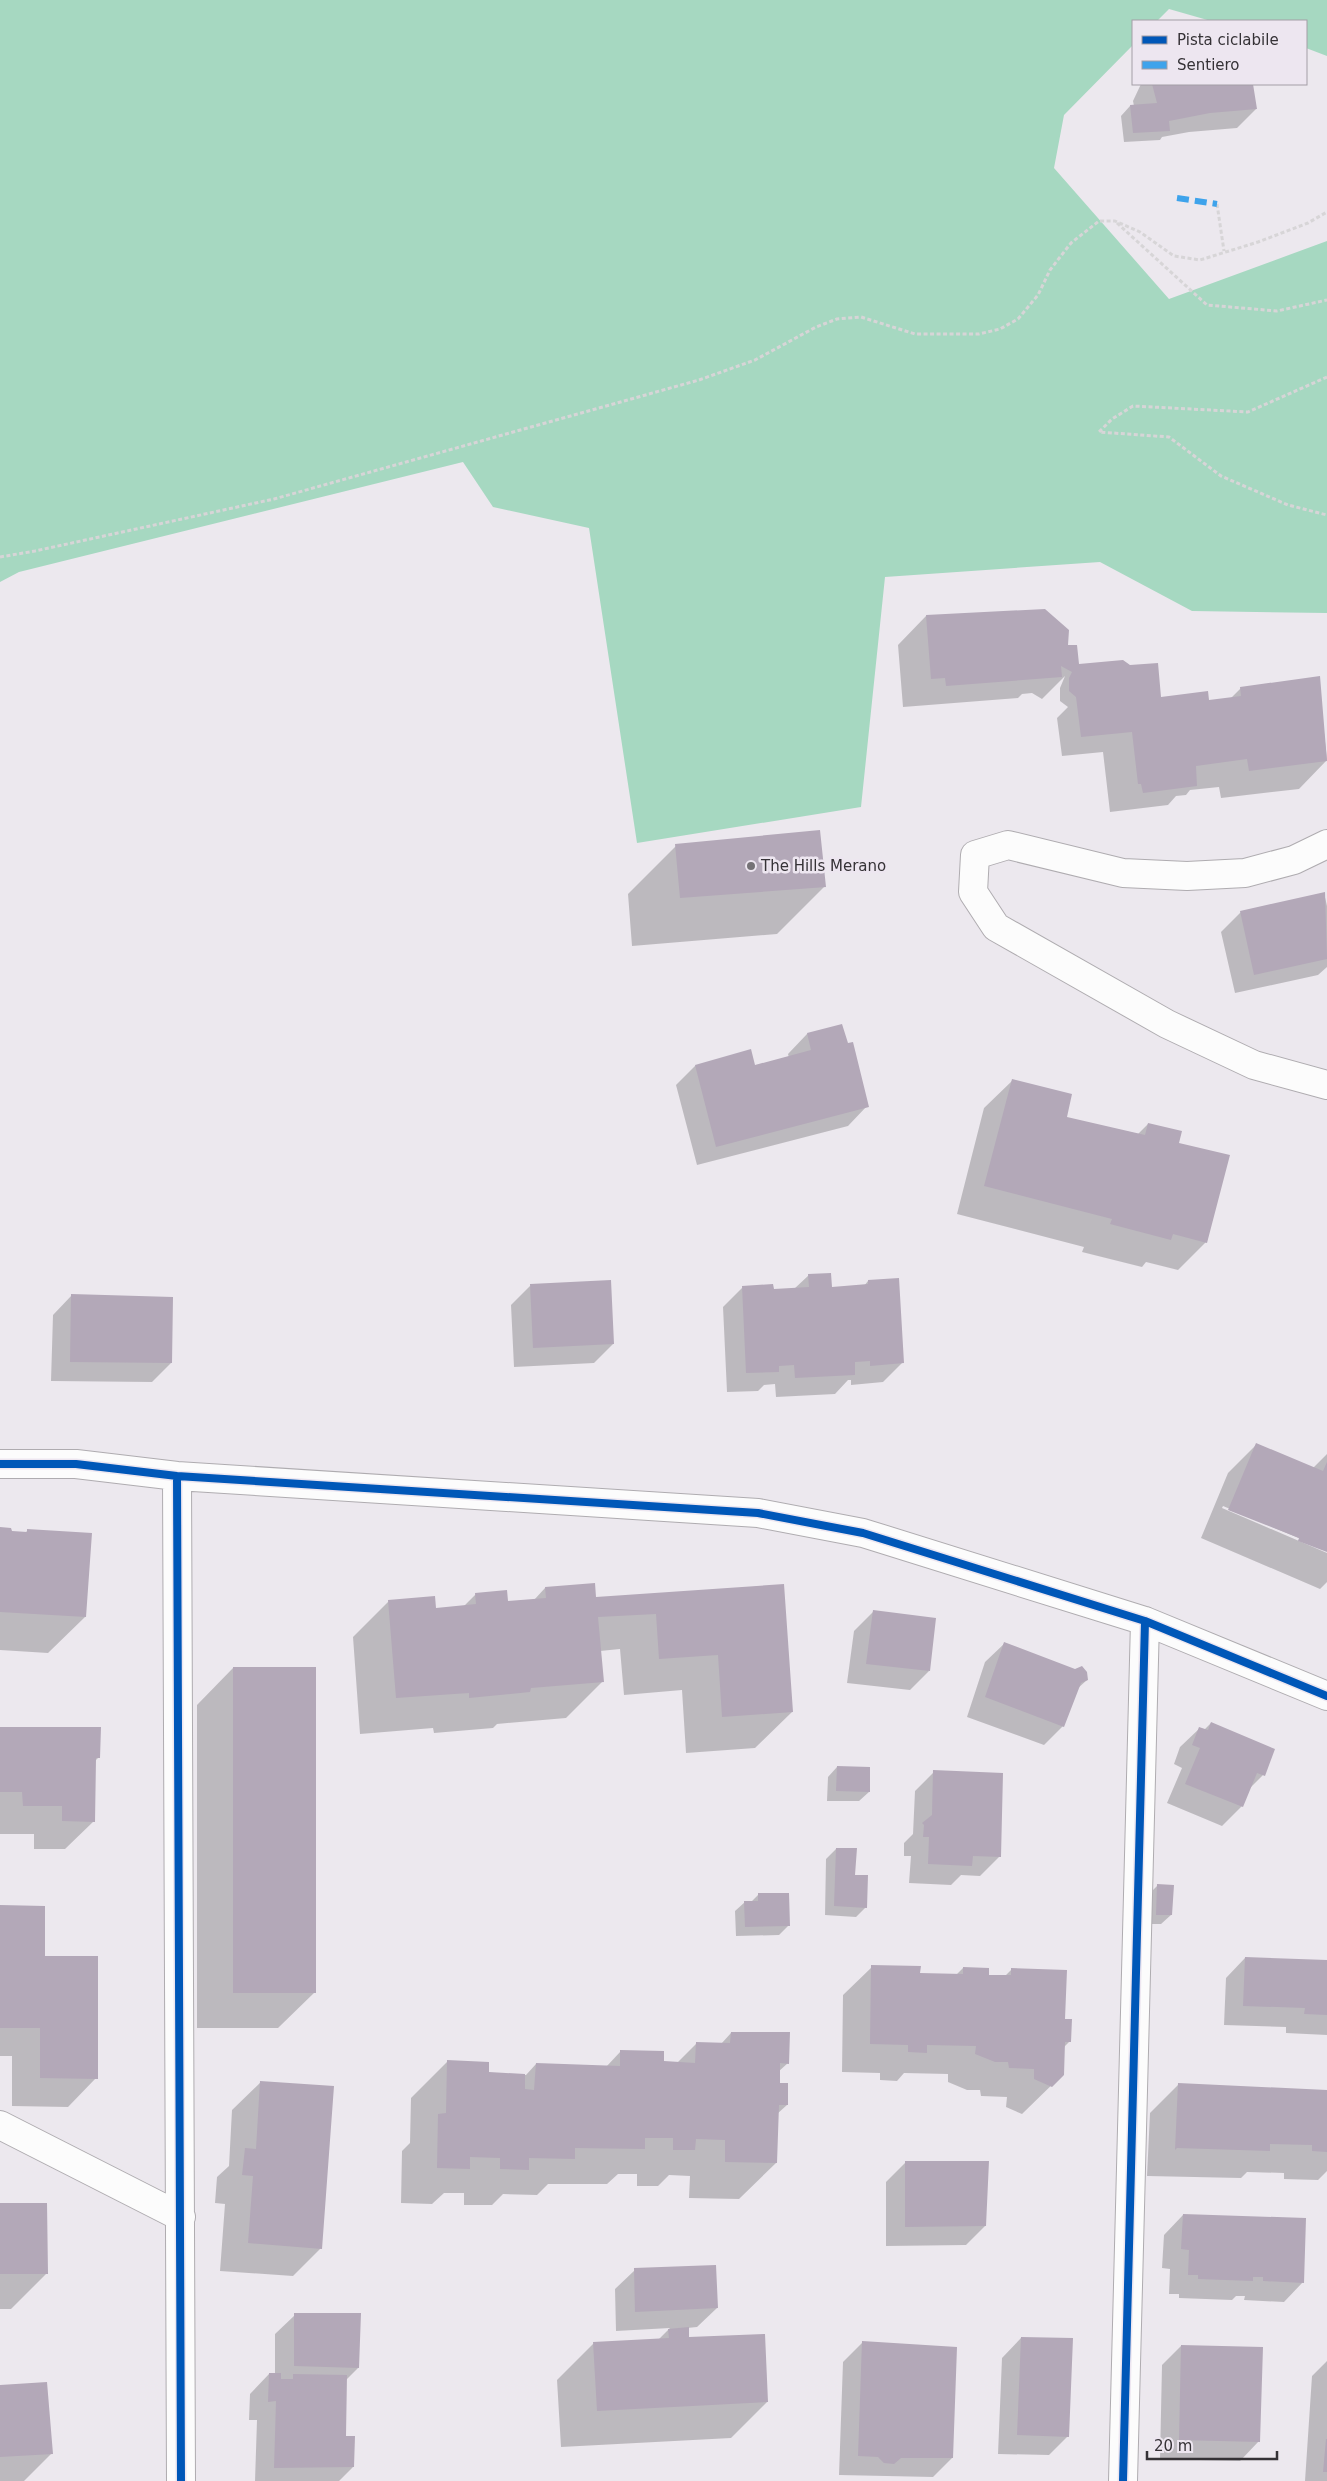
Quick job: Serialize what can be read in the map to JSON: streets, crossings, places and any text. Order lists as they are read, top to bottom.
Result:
{
  "places": ["The Hills Merano"],
  "legend": ["Pista ciclabile", "Sentiero"],
  "scale_bar": "20 m"
}
